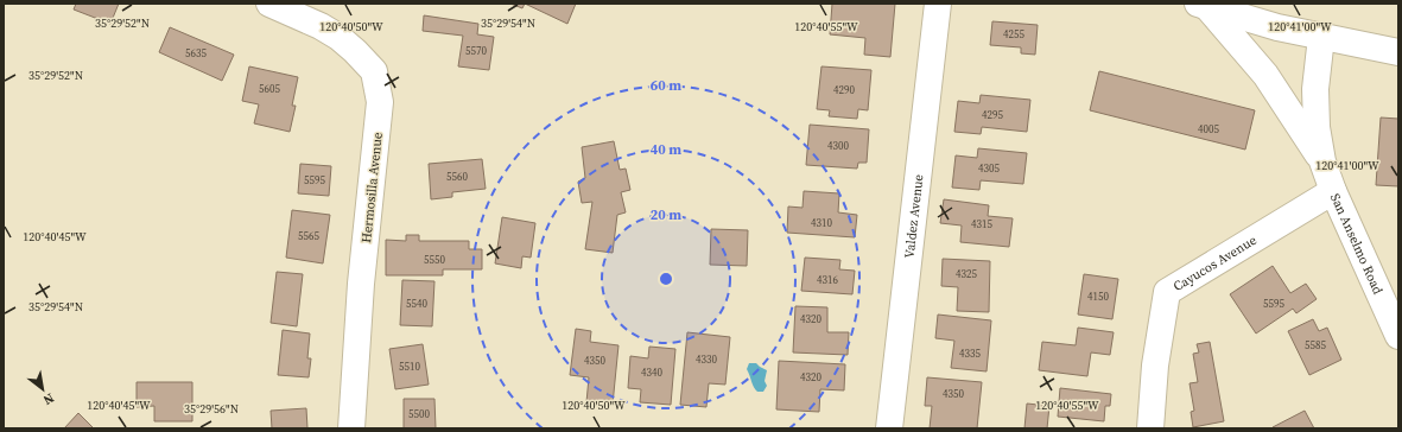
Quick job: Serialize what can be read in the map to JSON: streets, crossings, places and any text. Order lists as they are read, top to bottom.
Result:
{
  "streets": {
    "street": [
      "Hermosilla Avenue",
      "Valdez Avenue",
      "San Anselmo Road",
      "Cayucos Avenue"
    ]
  },
  "crossings": [
    ["San Anselmo Road", "Cayucos Avenue"]
  ],
  "house_numbers": [
    "4255",
    "5570",
    "5635",
    "5605",
    "4290",
    "4295",
    "4005",
    "4300",
    "4305",
    "5560",
    "5595",
    "4310",
    "4315",
    "5565",
    "5550",
    "4325",
    "4316",
    "4150",
    "5540",
    "5595",
    "4320",
    "5585",
    "4335",
    "4330",
    "4350",
    "5510",
    "4340",
    "4320",
    "4350",
    "5500"
  ],
  "north": "bottom right",
  "coordinates": [
    "35°29'52\"N",
    "35°29'54\"N",
    "120°40'50\"W",
    "120°40'55\"W",
    "120°41'00\"W",
    "120°40'45\"W",
    "35°29'56\"N"
  ],
  "rings": ["60 m", "40 m", "20 m"]
}
